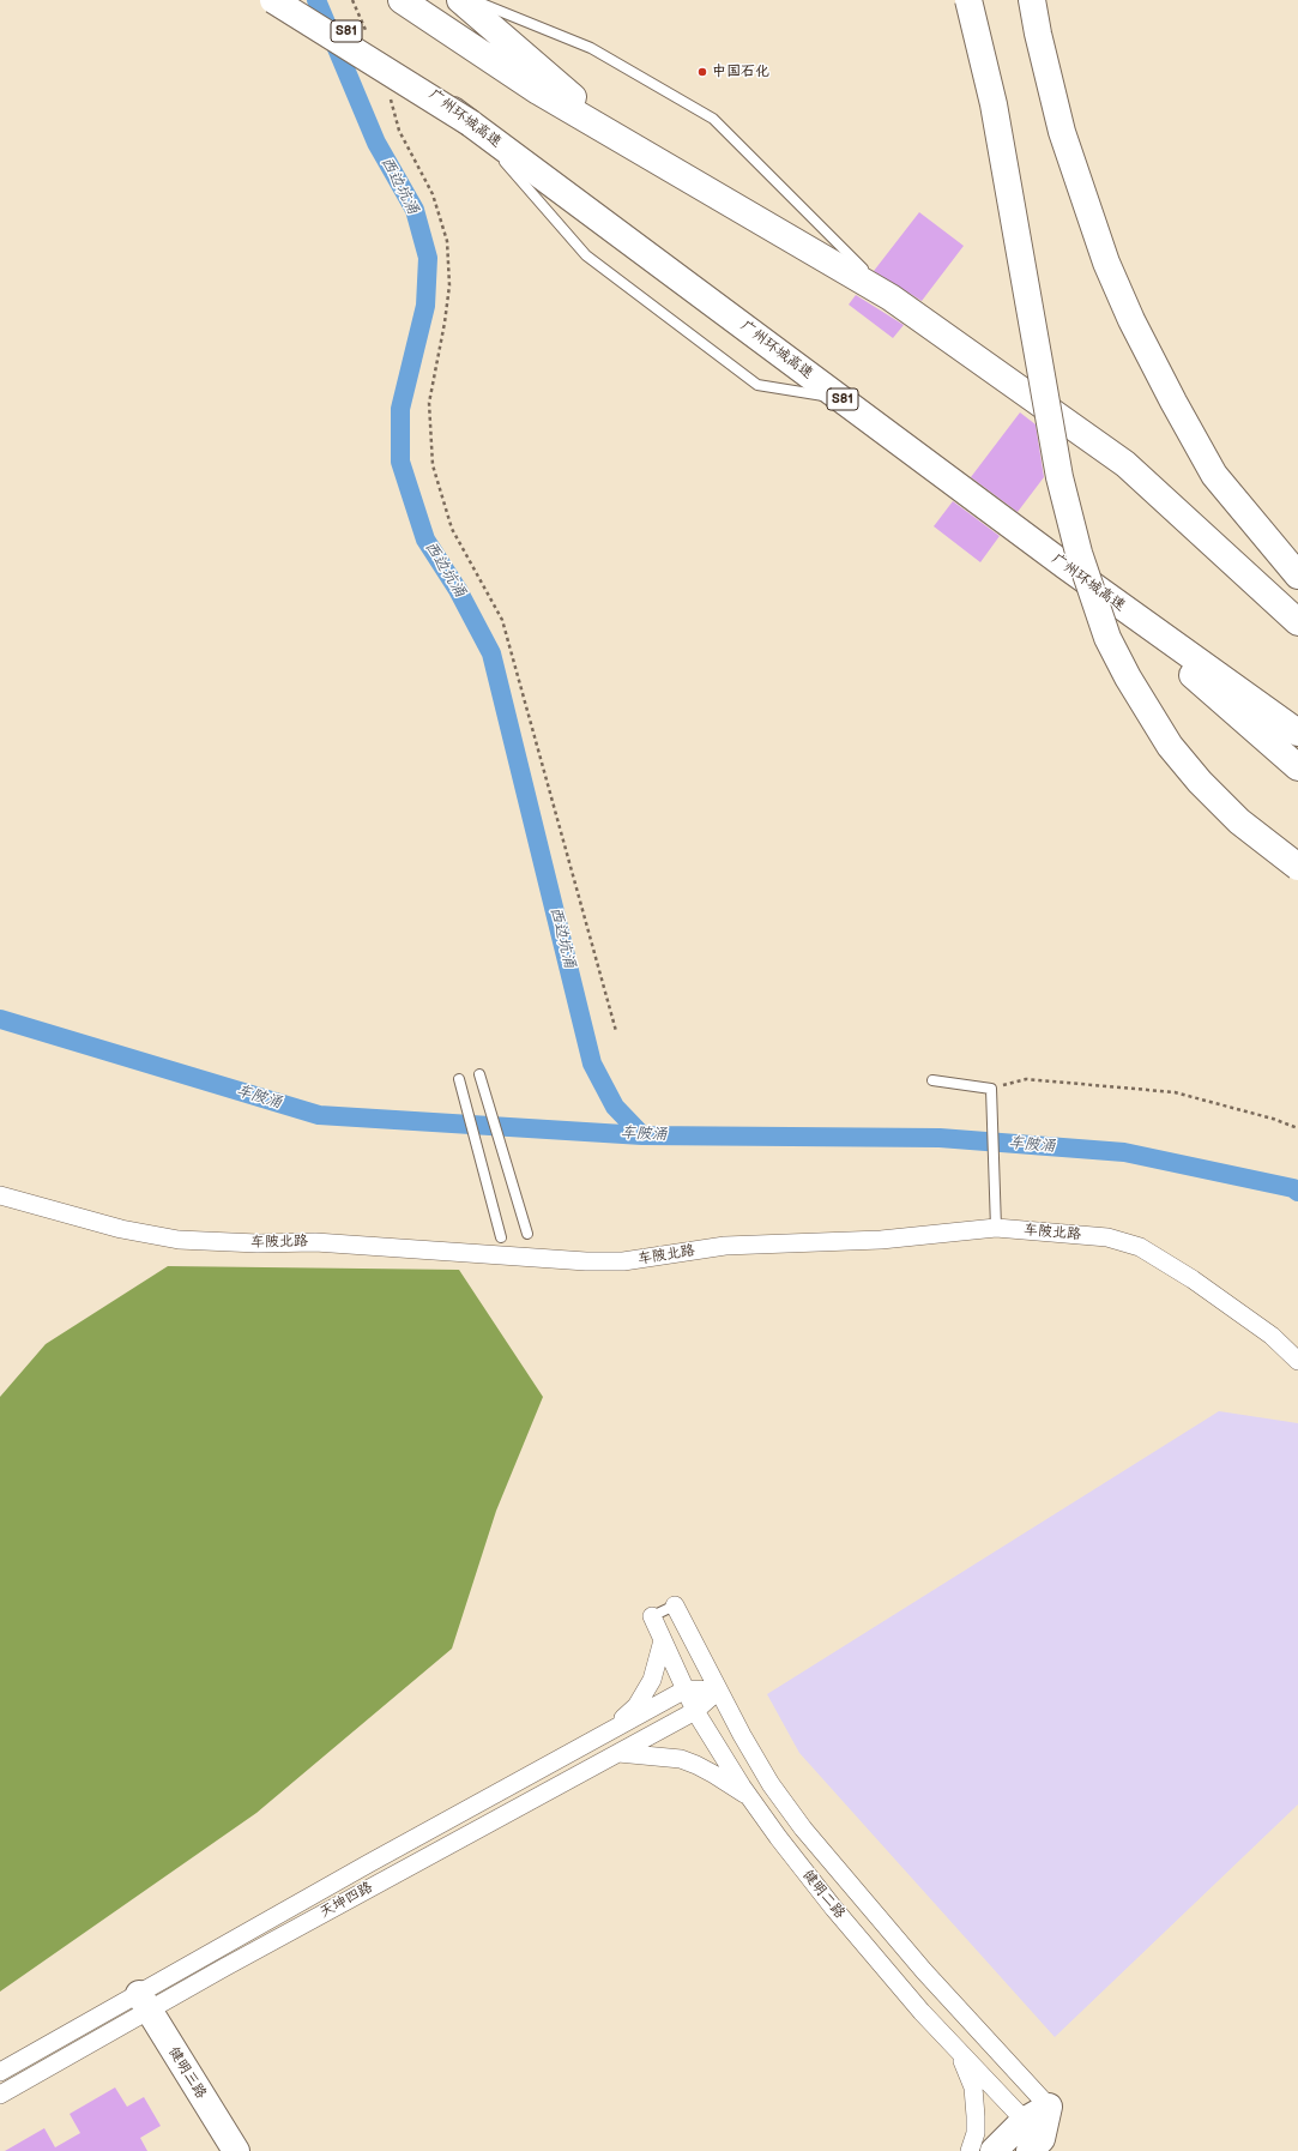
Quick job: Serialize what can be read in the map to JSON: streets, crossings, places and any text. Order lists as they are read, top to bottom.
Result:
{
  "streets": {
    "main road": ["S81", "广州环城高速", "健明三路"],
    "street": ["车陂北路", "健明二路", "天坤四路"]
  },
  "crossings": [
    ["健明二路", "天坤四路"],
    ["天坤四路", "健明三路"]
  ],
  "water": ["西边坑涌", "车陂涌"],
  "places": ["中国石化"]
}
